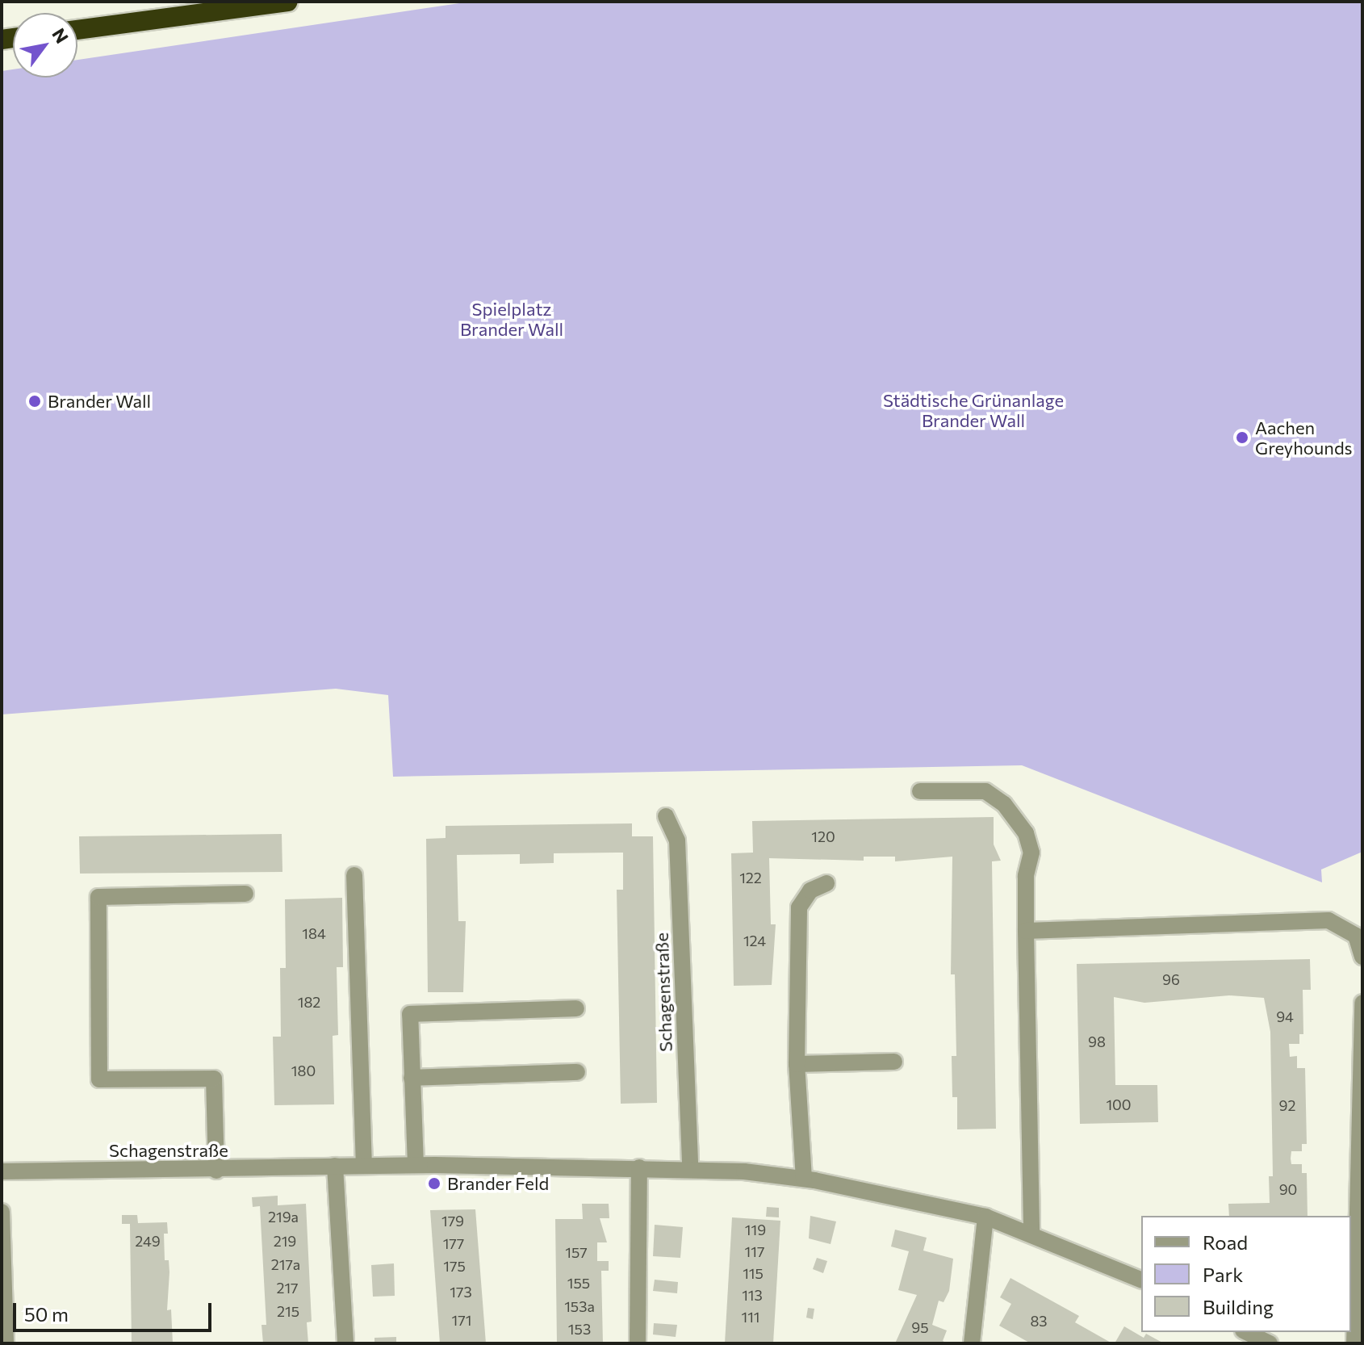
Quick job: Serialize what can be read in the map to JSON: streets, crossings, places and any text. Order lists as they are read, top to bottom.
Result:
{
  "streets": {
    "street": ["Schagenstraße"]
  },
  "parks": ["Spielplatz Brander Wall", "Städtische Grünanlage Brander Wall"],
  "places": ["Brander Wall", "Aachen Greyhounds", "Brander Feld"],
  "house_numbers": [
    "120",
    "122",
    "184",
    "124",
    "96",
    "182",
    "94",
    "98",
    "180",
    "100",
    "92",
    "90",
    "219a",
    "179",
    "119",
    "249",
    "219",
    "177",
    "117",
    "157",
    "217a",
    "175",
    "115",
    "155",
    "217",
    "173",
    "113",
    "153a",
    "215",
    "111",
    "171",
    "83",
    "95",
    "153"
  ],
  "legend": ["Road", "Park", "Building"],
  "scale_bar": "50 m",
  "north": "top right"
}
